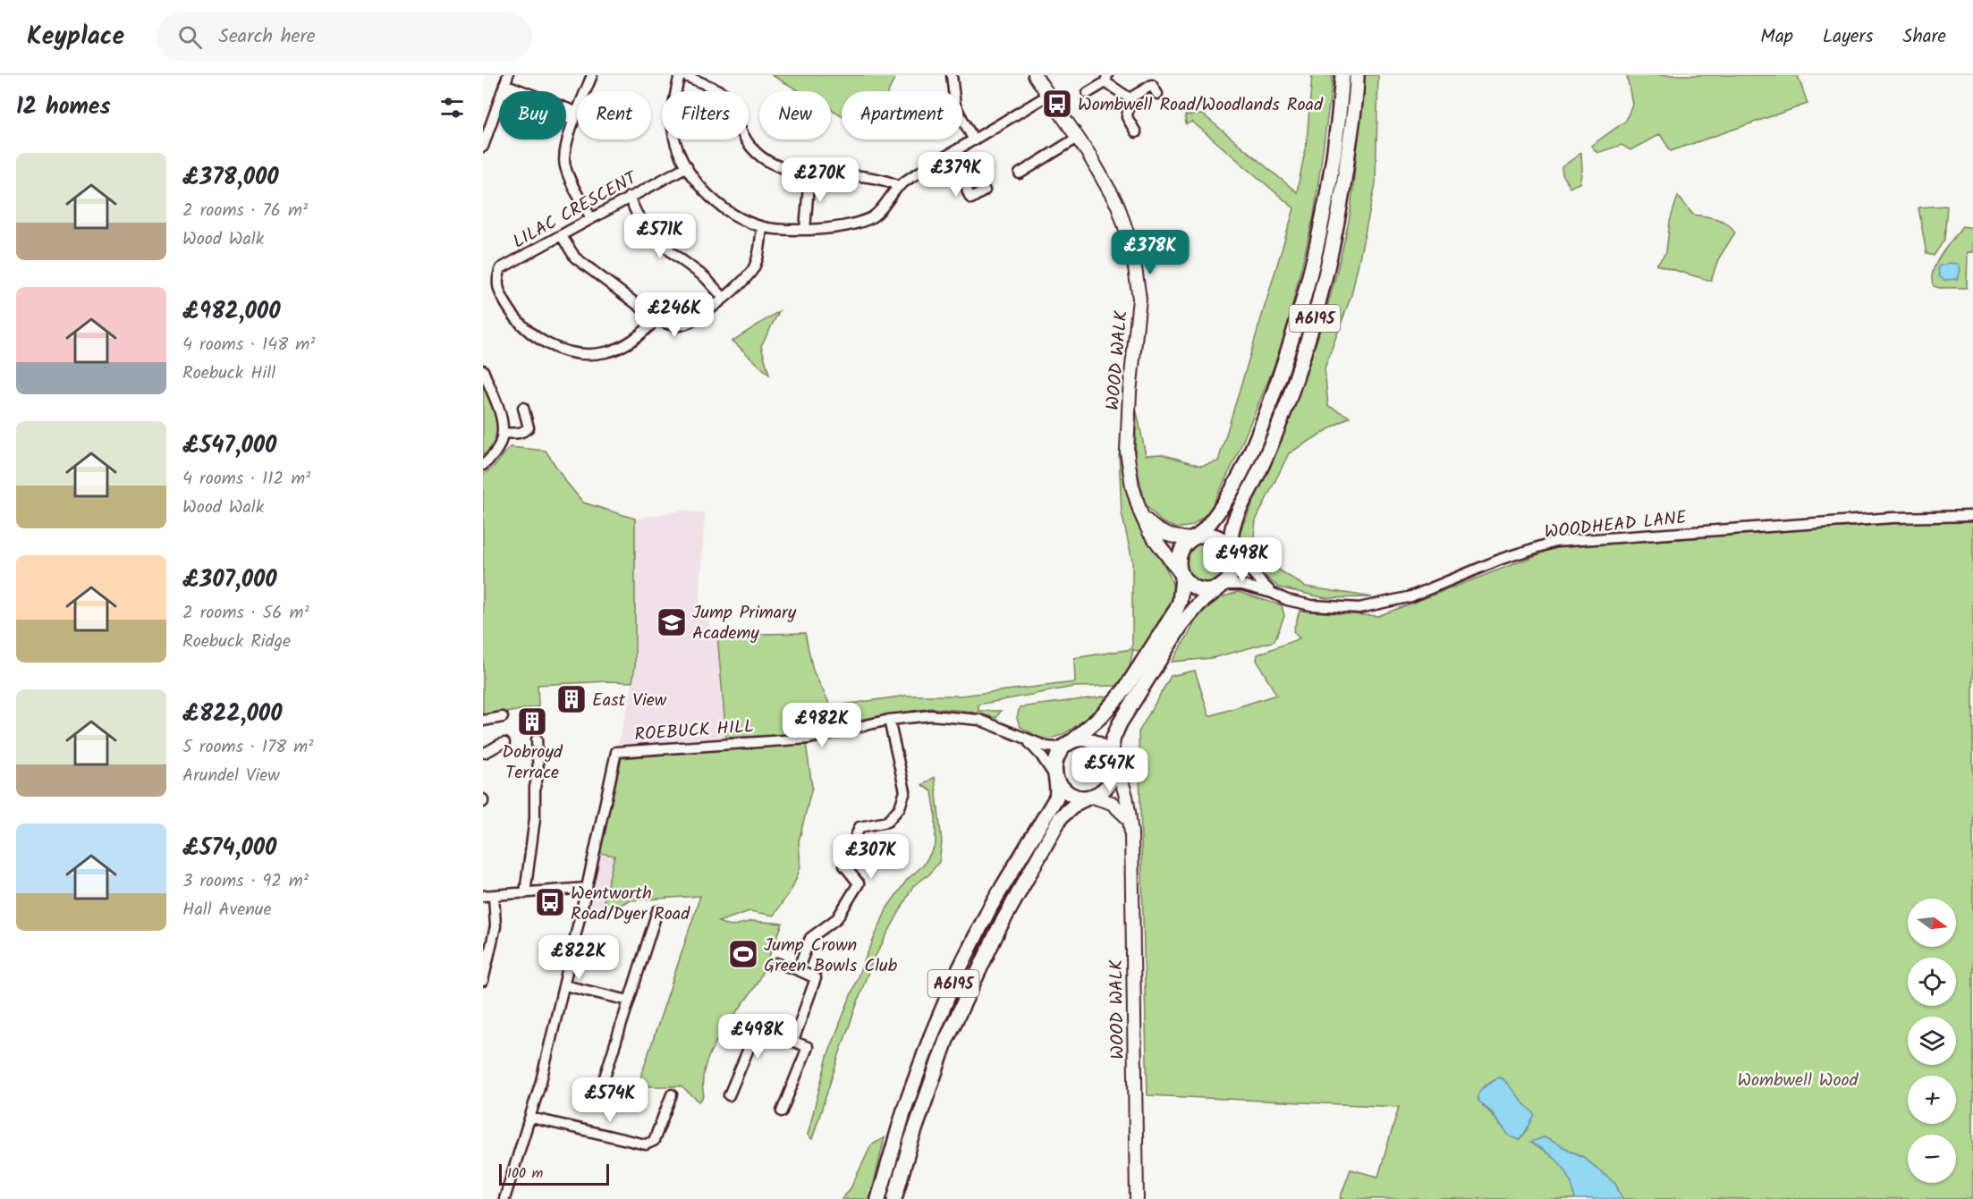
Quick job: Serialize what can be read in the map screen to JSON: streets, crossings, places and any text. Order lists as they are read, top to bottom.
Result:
{
  "streets": {
    "highway": ["A6195"],
    "main road": ["WOOD WALK"],
    "street": ["LILAC CRESCENT", "WOODHEAD LANE", "ROEBUCK HILL"]
  },
  "crossings": [
    ["A6195", "WOOD WALK"],
    ["A6195", "WOODHEAD LANE"],
    ["A6195", "ROEBUCK HILL"],
    ["WOOD WALK", "WOODHEAD LANE"],
    ["WOOD WALK", "ROEBUCK HILL"]
  ],
  "parks": ["Wombwell Wood"],
  "places": {
    "bus stop": ["Wombwell Road/Woodlands Road", "Wentworth Road/Dyer Road"],
    "school or university": ["Jump Primary Academy"],
    "building": ["East View", "Dobroyd Terrace"],
    "sports": ["Jump Crown Green Bowls Club"]
  },
  "scale_bar": "100 m",
  "north": "right",
  "page": {
    "header": "Keyplace",
    "search": "Search here",
    "nav": ["Map", "Layers", "Share"],
    "heading": "12 homes",
    "chip": [
      "Buy",
      "Rent",
      "Filters",
      "New",
      "Apartment"
    ],
    "list": [
      {
        "name": "£378,000",
        "note": "2 rooms · 76 m² · Wood Walk"
      },
      {
        "name": "£982,000",
        "note": "4 rooms · 148 m² · Roebuck Hill"
      },
      {
        "name": "£547,000",
        "note": "4 rooms · 112 m² · Wood Walk"
      },
      {
        "name": "£307,000",
        "note": "2 rooms · 56 m² · Roebuck Ridge"
      },
      {
        "name": "£822,000",
        "note": "5 rooms · 178 m² · Arundel View"
      },
      {
        "name": "£574,000",
        "note": "3 rooms · 92 m² · Hall Avenue"
      }
    ],
    "price": [
      "£379K",
      "£270K",
      "£571K",
      "£378K",
      "£246K",
      "£498K",
      "£982K",
      "£547K",
      "£307K",
      "£822K",
      "£498K",
      "£574K"
    ],
    "map_buttons": ["+", "−"],
    "scale": "100 m"
  }
}
